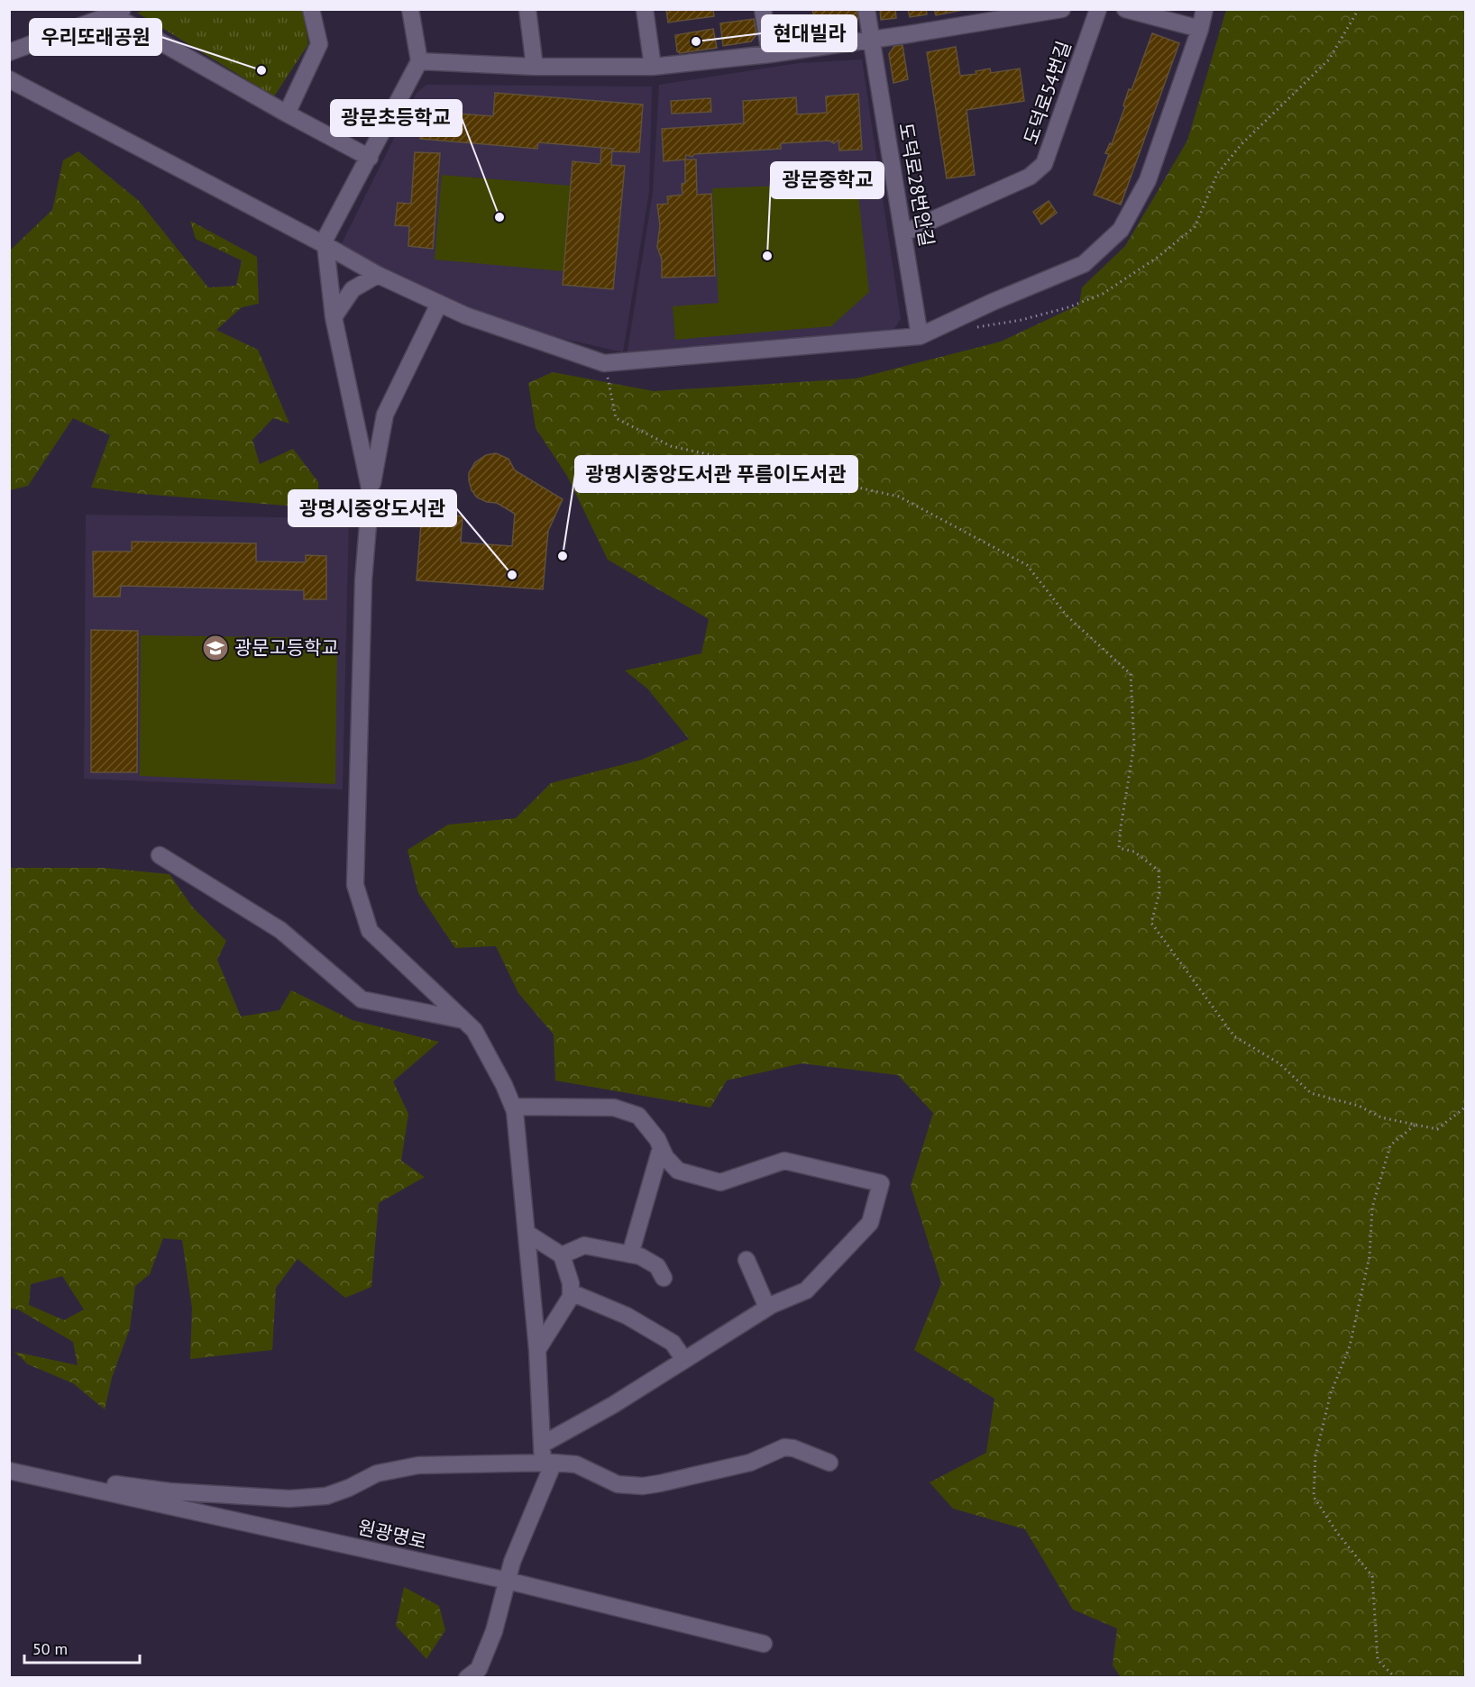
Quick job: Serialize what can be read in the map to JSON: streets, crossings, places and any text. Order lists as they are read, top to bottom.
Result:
{
  "streets": {
    "street": ["도덕로54번길", "도덕로28번안길", "원광명로"]
  },
  "crossings": [
    ["도덕로54번길", "도덕로28번안길"]
  ],
  "places": {
    "other": [
      "현대빌라",
      "우리또래공원",
      "광문초등학교",
      "광문중학교",
      "광명시중앙도서관 푸름이도서관",
      "광명시중앙도서관"
    ],
    "school or university": ["광문고등학교"]
  },
  "scale_bar": "50 m"
}
